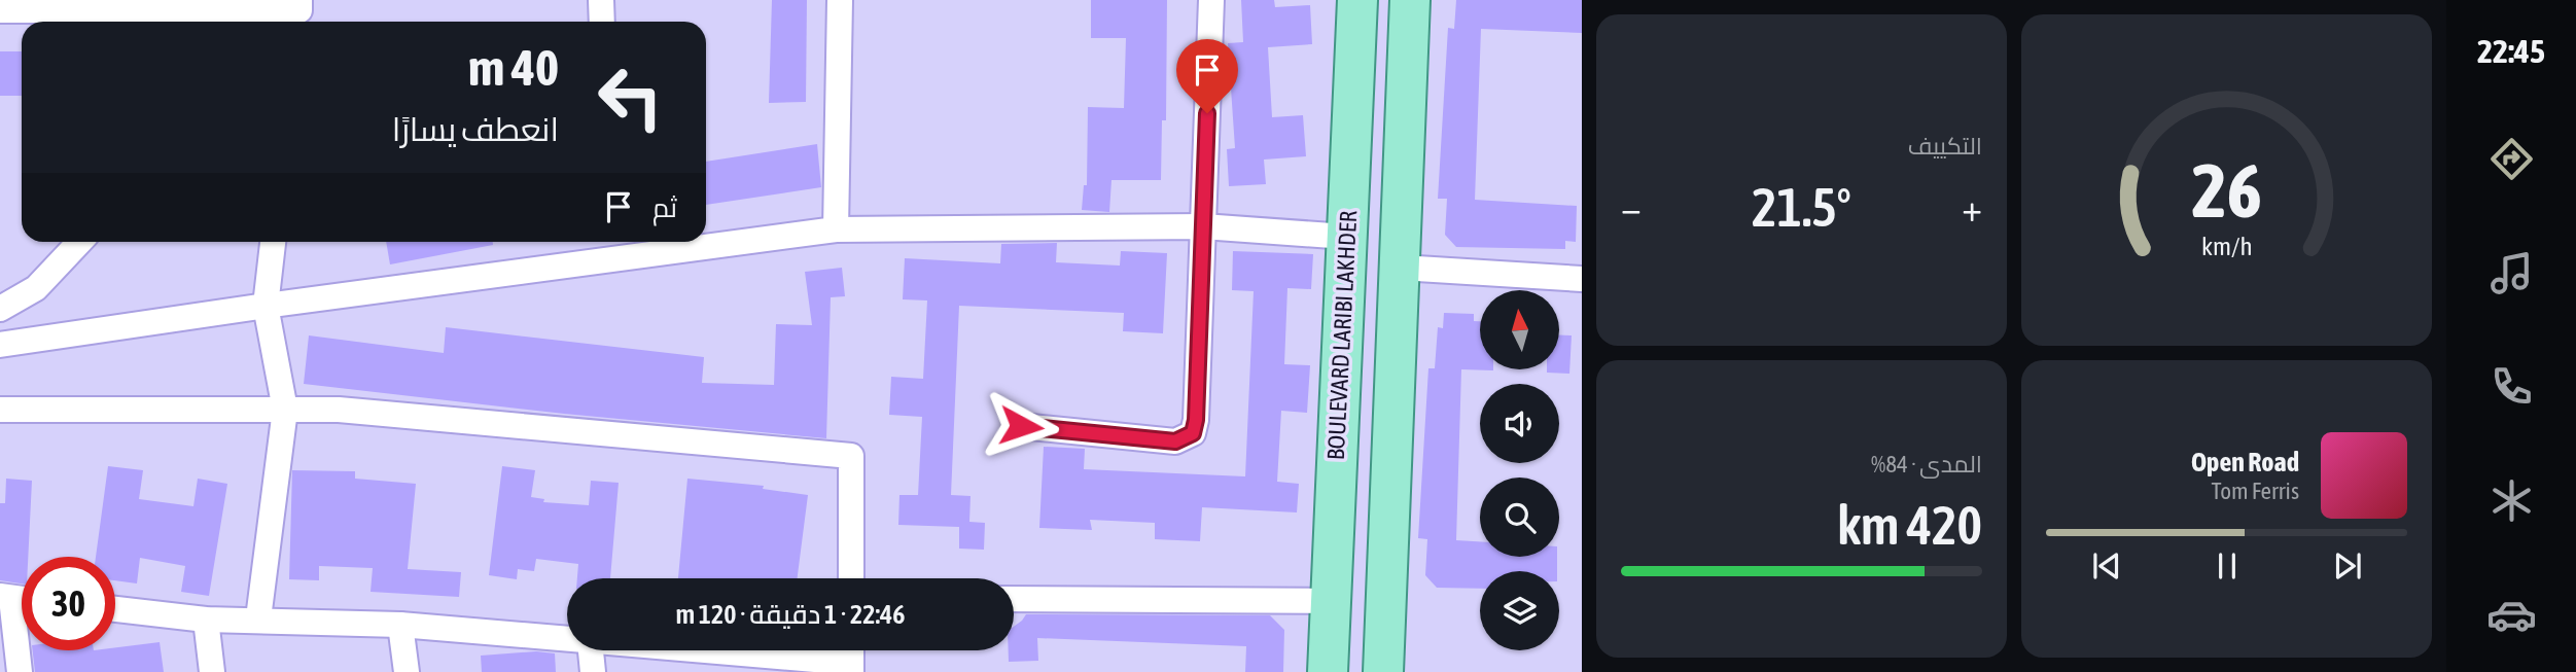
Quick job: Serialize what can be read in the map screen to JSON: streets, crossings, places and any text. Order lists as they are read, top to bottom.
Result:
{
  "streets": {
    "main road": ["BOULEVARD LARIBI LAKHDER"]
  },
  "north": "top",
  "page": {
    "tabs": "22:45",
    "tile": [
      "التكييف",
      ["المدى · 84%", "420 km"]
    ],
    "turn": ["40 m", "انعطف يسارًا"],
    "then": "ثم",
    "heat": ["−", "21.5°", "+"],
    "song": ["Open Road", "Tom Ferris"],
    "limit": "30",
    "trip": "22:46 · 1 دقيقة · 120 m",
    "gauge": ["26", "km/h"]
  }
}
